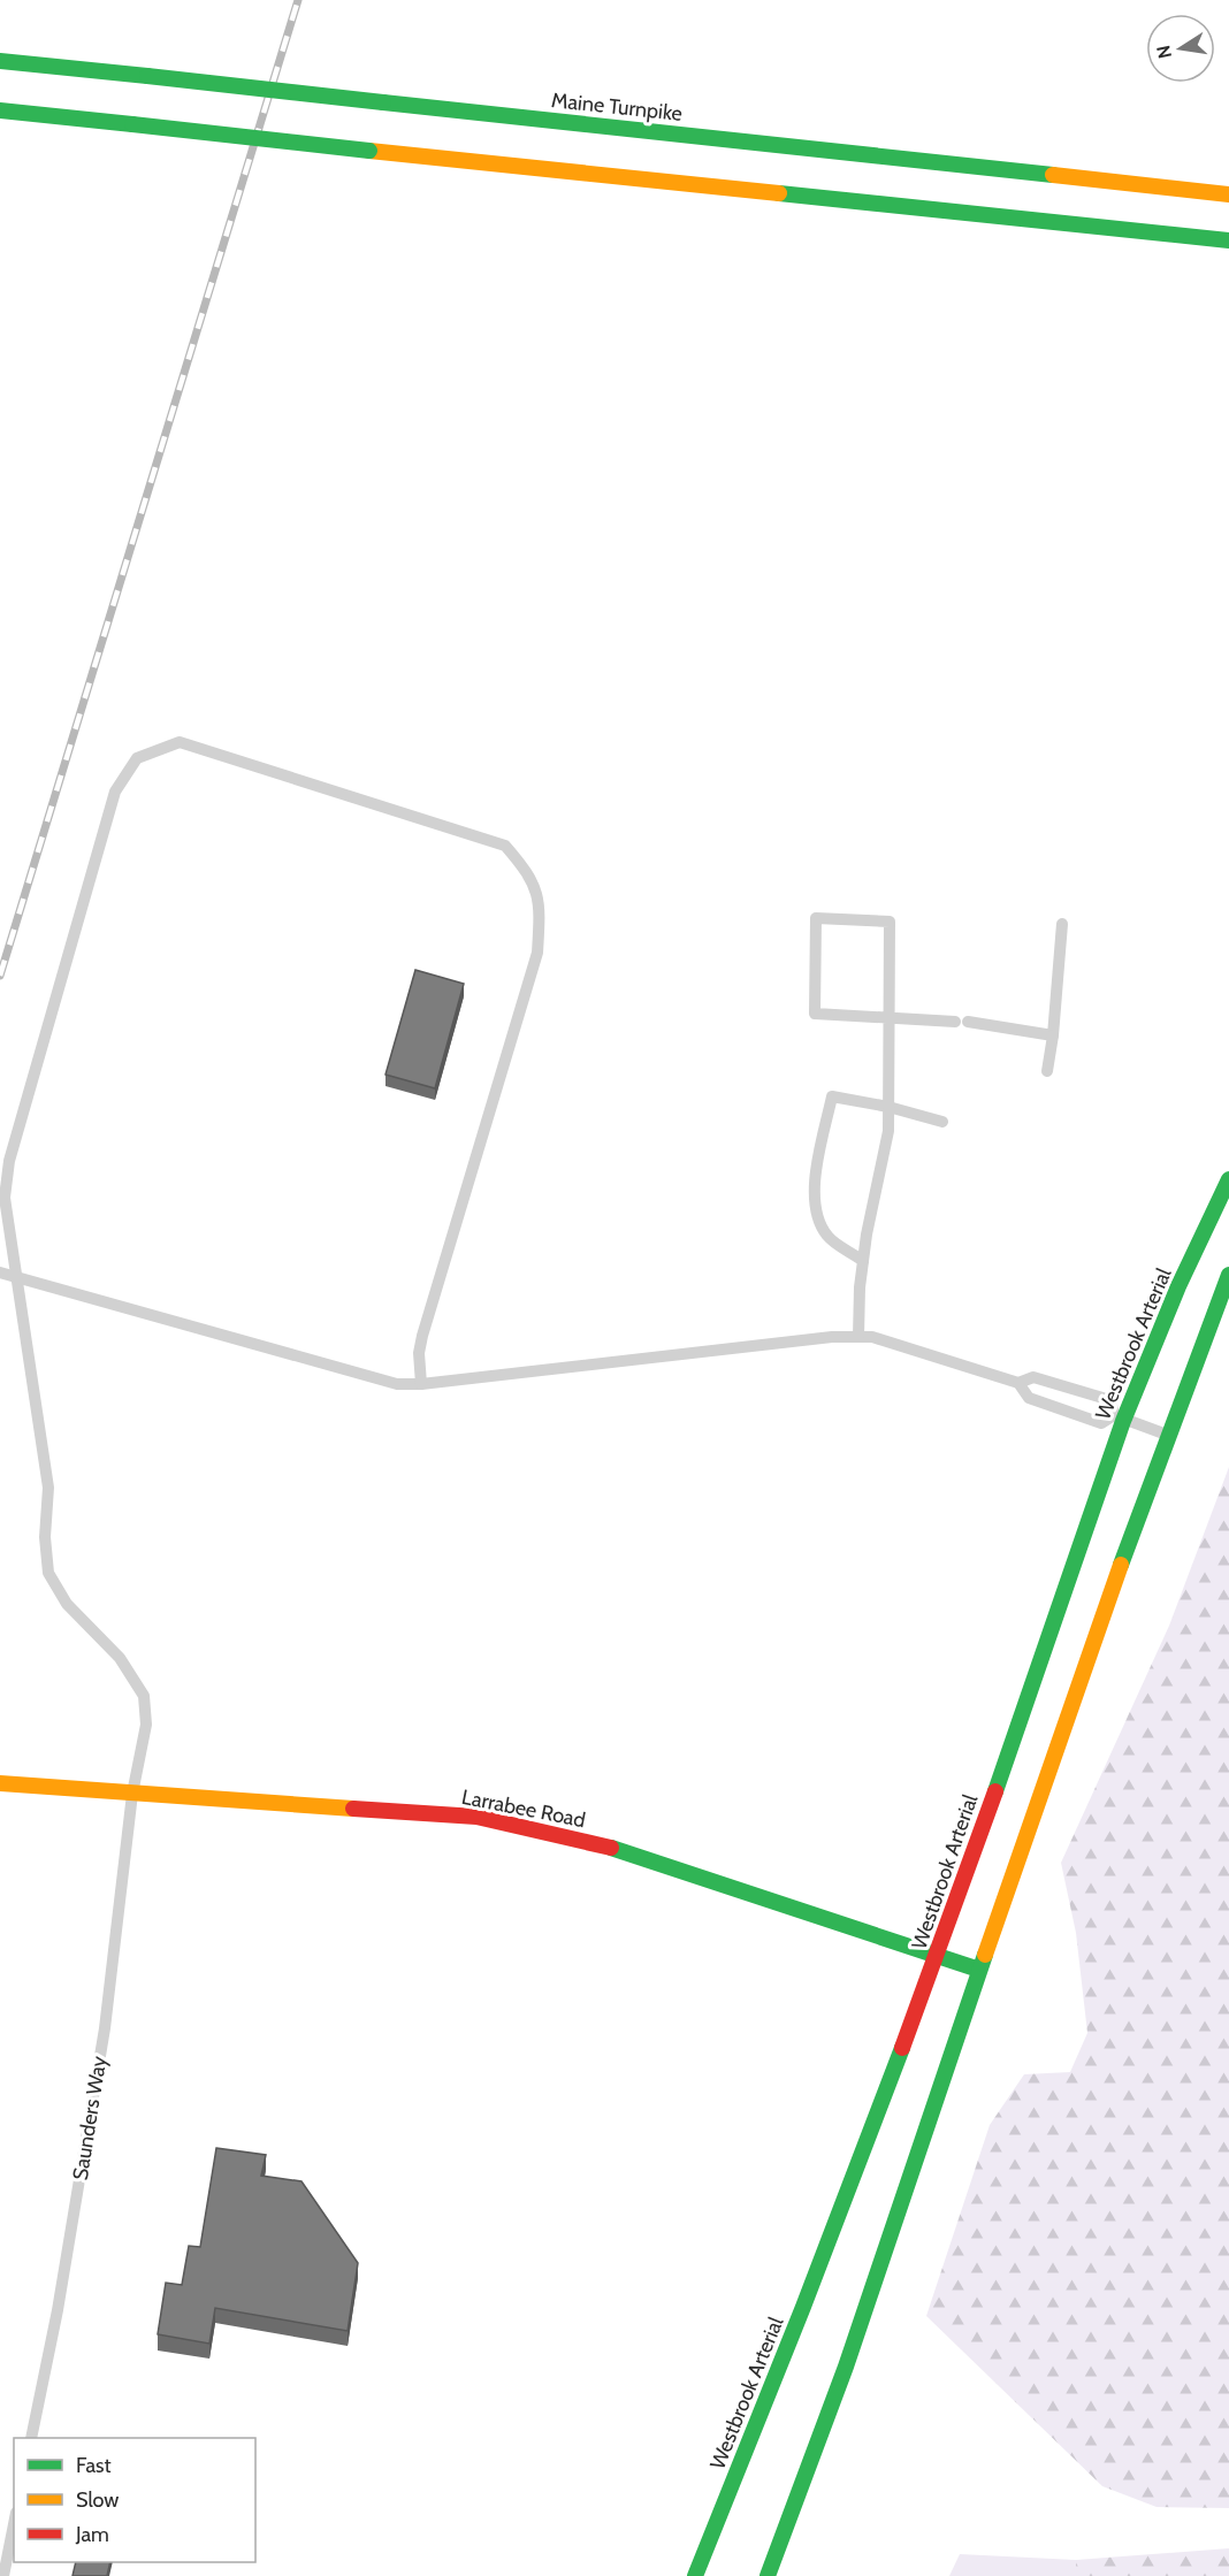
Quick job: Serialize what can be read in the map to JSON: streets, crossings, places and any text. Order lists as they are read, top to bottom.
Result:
{
  "streets": {
    "main road": ["Maine Turnpike", "Westbrook Arterial", "Larrabee Road"],
    "lane": ["Saunders Way"]
  },
  "crossings": [
    ["Westbrook Arterial", "Larrabee Road"],
    ["Larrabee Road", "Saunders Way"]
  ],
  "legend": ["Fast", "Slow", "Jam"],
  "north": "left"
}
